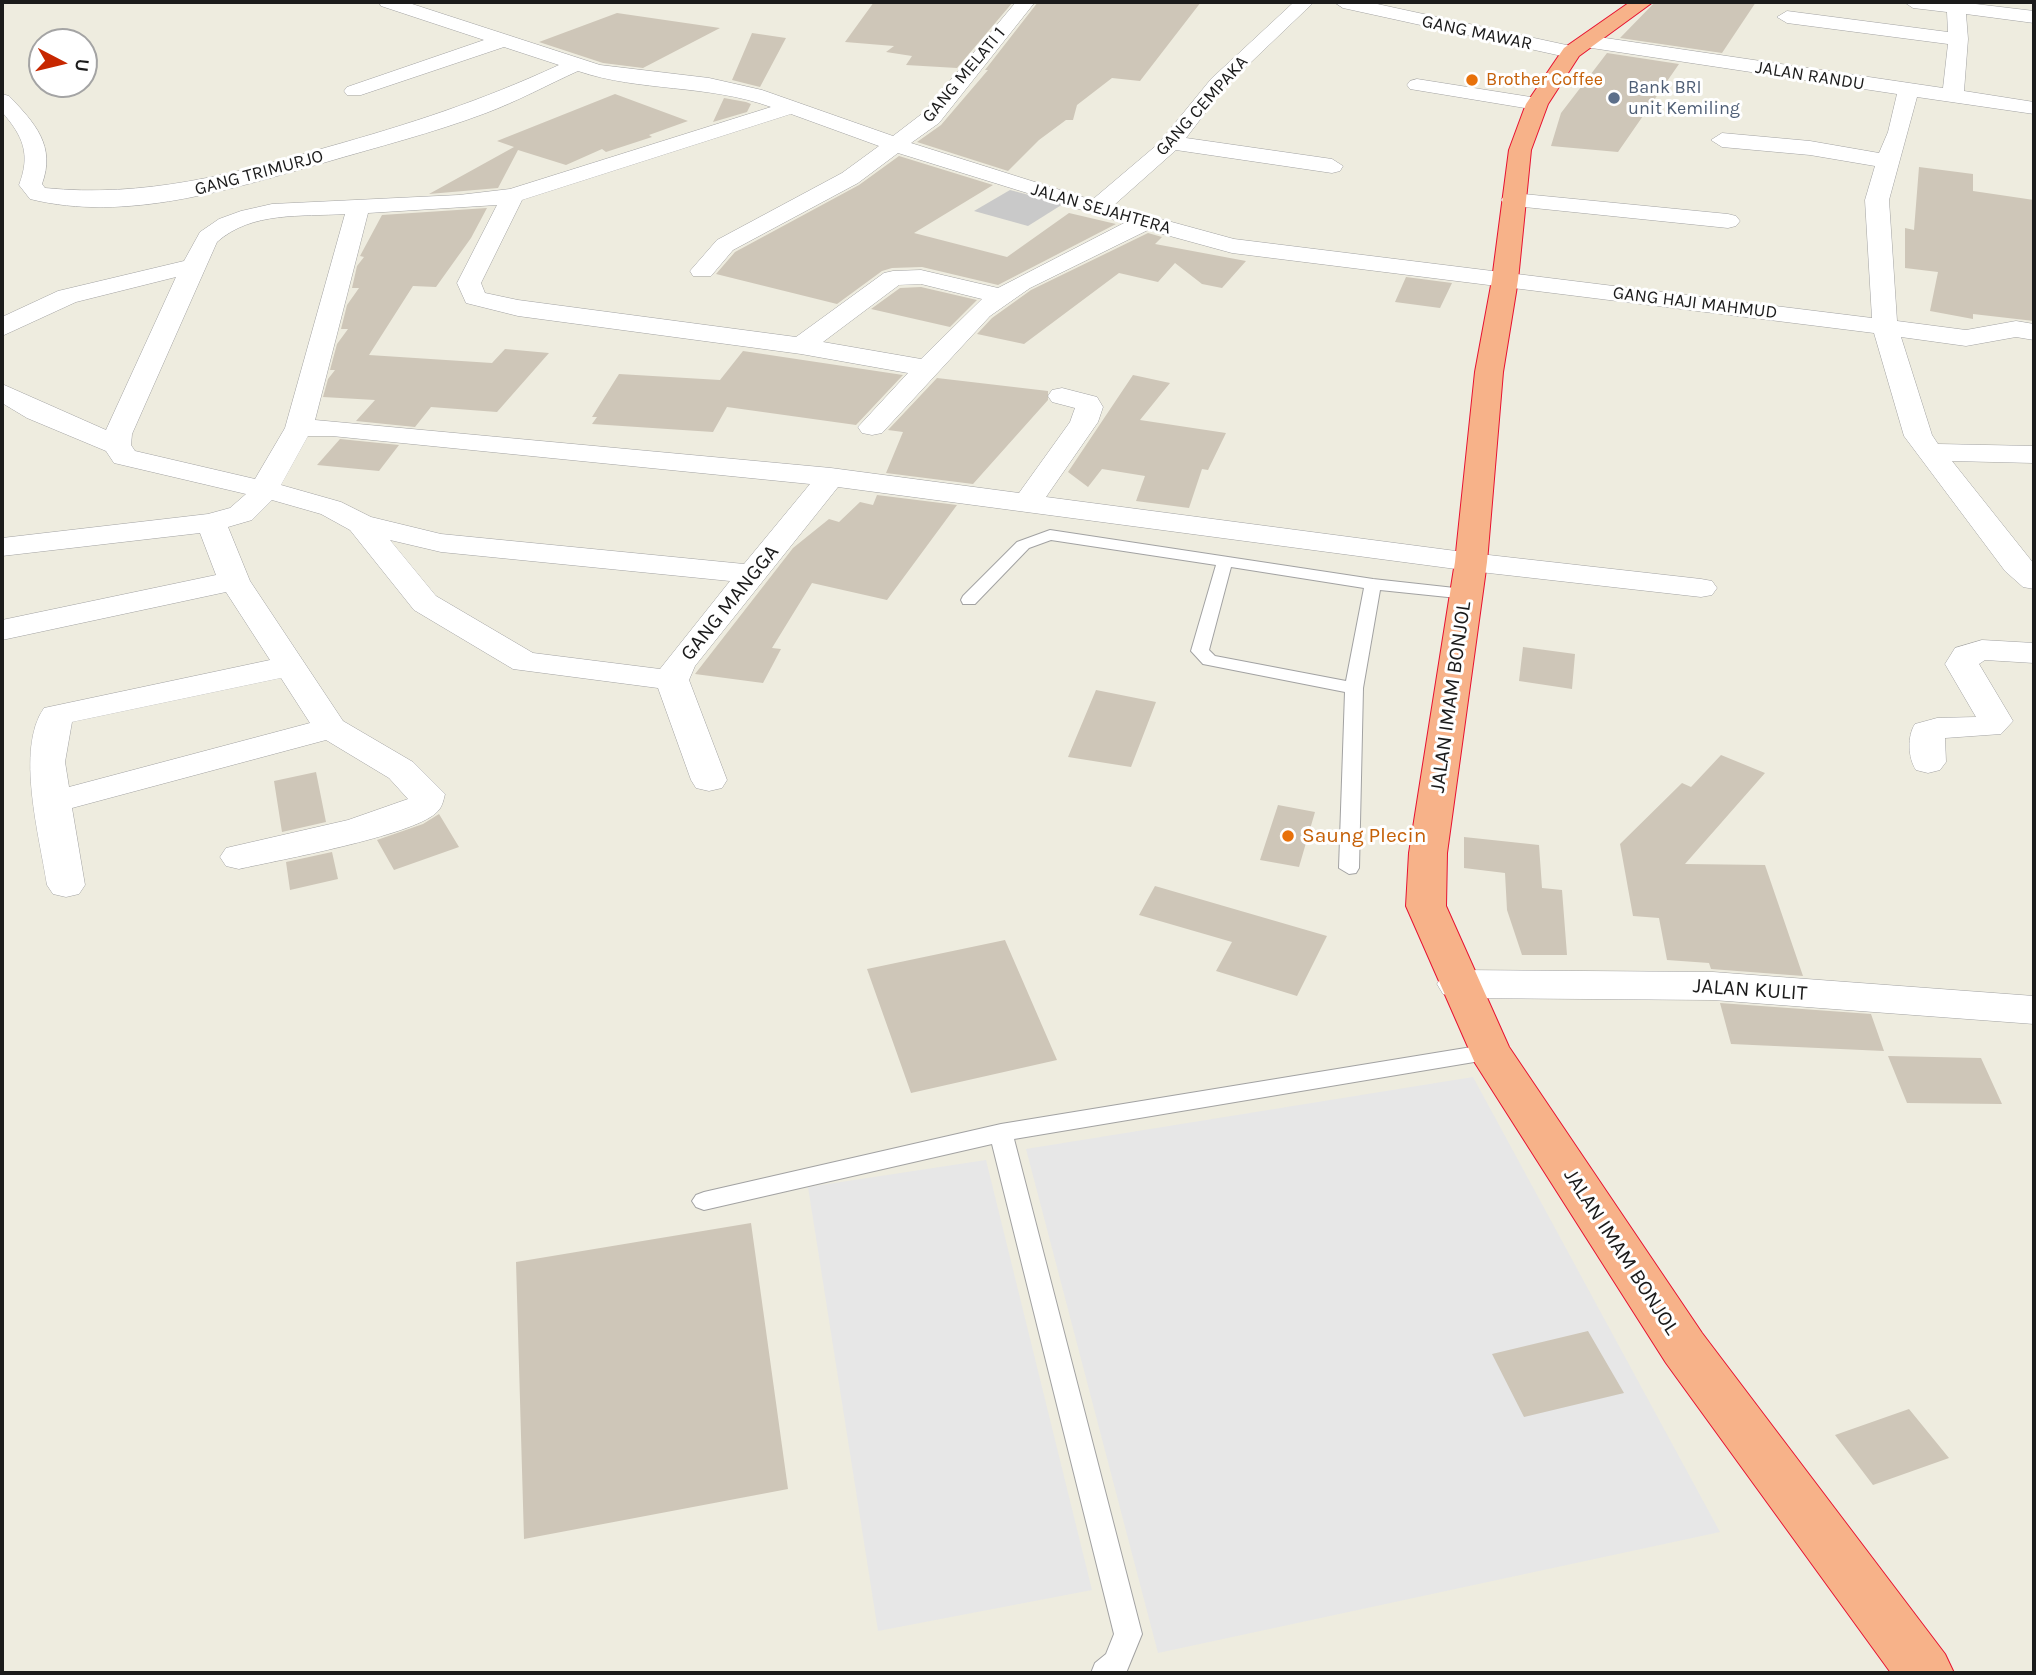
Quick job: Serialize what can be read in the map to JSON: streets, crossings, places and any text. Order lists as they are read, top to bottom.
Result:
{
  "streets": {
    "highway": ["JALAN IMAM BONJOL"],
    "street": [
      "GANG MAWAR",
      "GANG MELATI 1",
      "JALAN RANDU",
      "GANG CEMPAKA",
      "GANG TRIMURJO",
      "JALAN SEJAHTERA",
      "GANG HAJI MAHMUD",
      "GANG MANGGA",
      "JALAN KULIT"
    ]
  },
  "crossings": [
    ["GANG MAWAR", "JALAN RANDU"],
    ["GANG MAWAR", "JALAN IMAM BONJOL"],
    ["GANG MELATI 1", "JALAN SEJAHTERA"],
    ["JALAN RANDU", "JALAN IMAM BONJOL"],
    ["GANG CEMPAKA", "JALAN SEJAHTERA"],
    ["GANG TRIMURJO", "JALAN SEJAHTERA"],
    ["JALAN SEJAHTERA", "GANG HAJI MAHMUD"],
    ["JALAN SEJAHTERA", "JALAN IMAM BONJOL"],
    ["GANG HAJI MAHMUD", "JALAN IMAM BONJOL"],
    ["JALAN IMAM BONJOL", "JALAN KULIT"]
  ],
  "places": ["Brother Coffee", "Bank BRI unit Kemiling", "Saung Plecin"],
  "north": "right"
}
